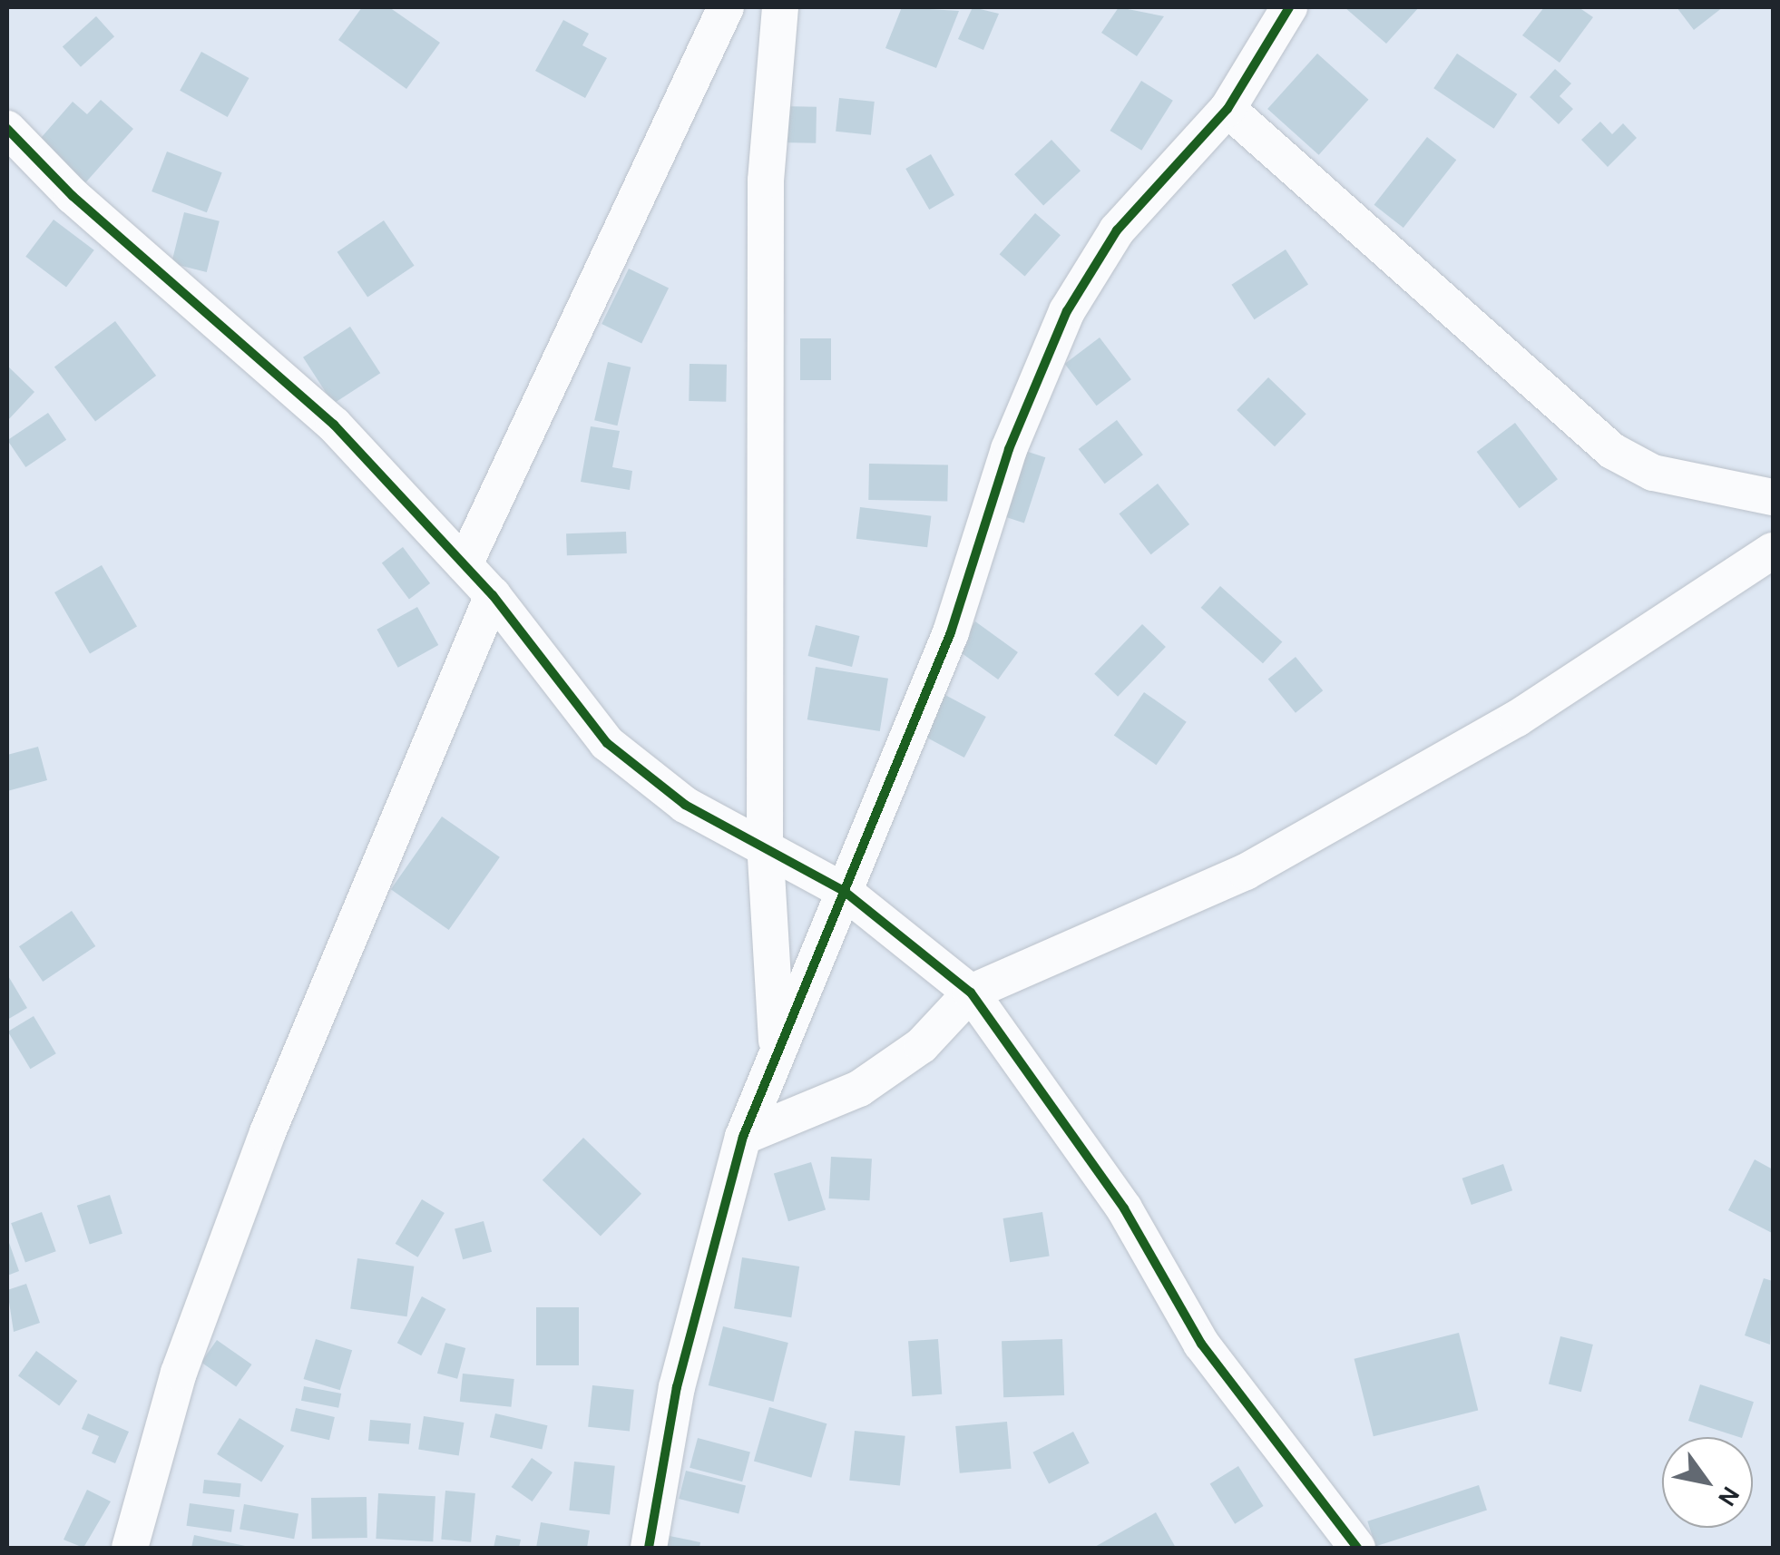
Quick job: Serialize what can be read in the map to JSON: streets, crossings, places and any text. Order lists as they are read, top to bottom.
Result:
{
  "north": "bottom right"
}
